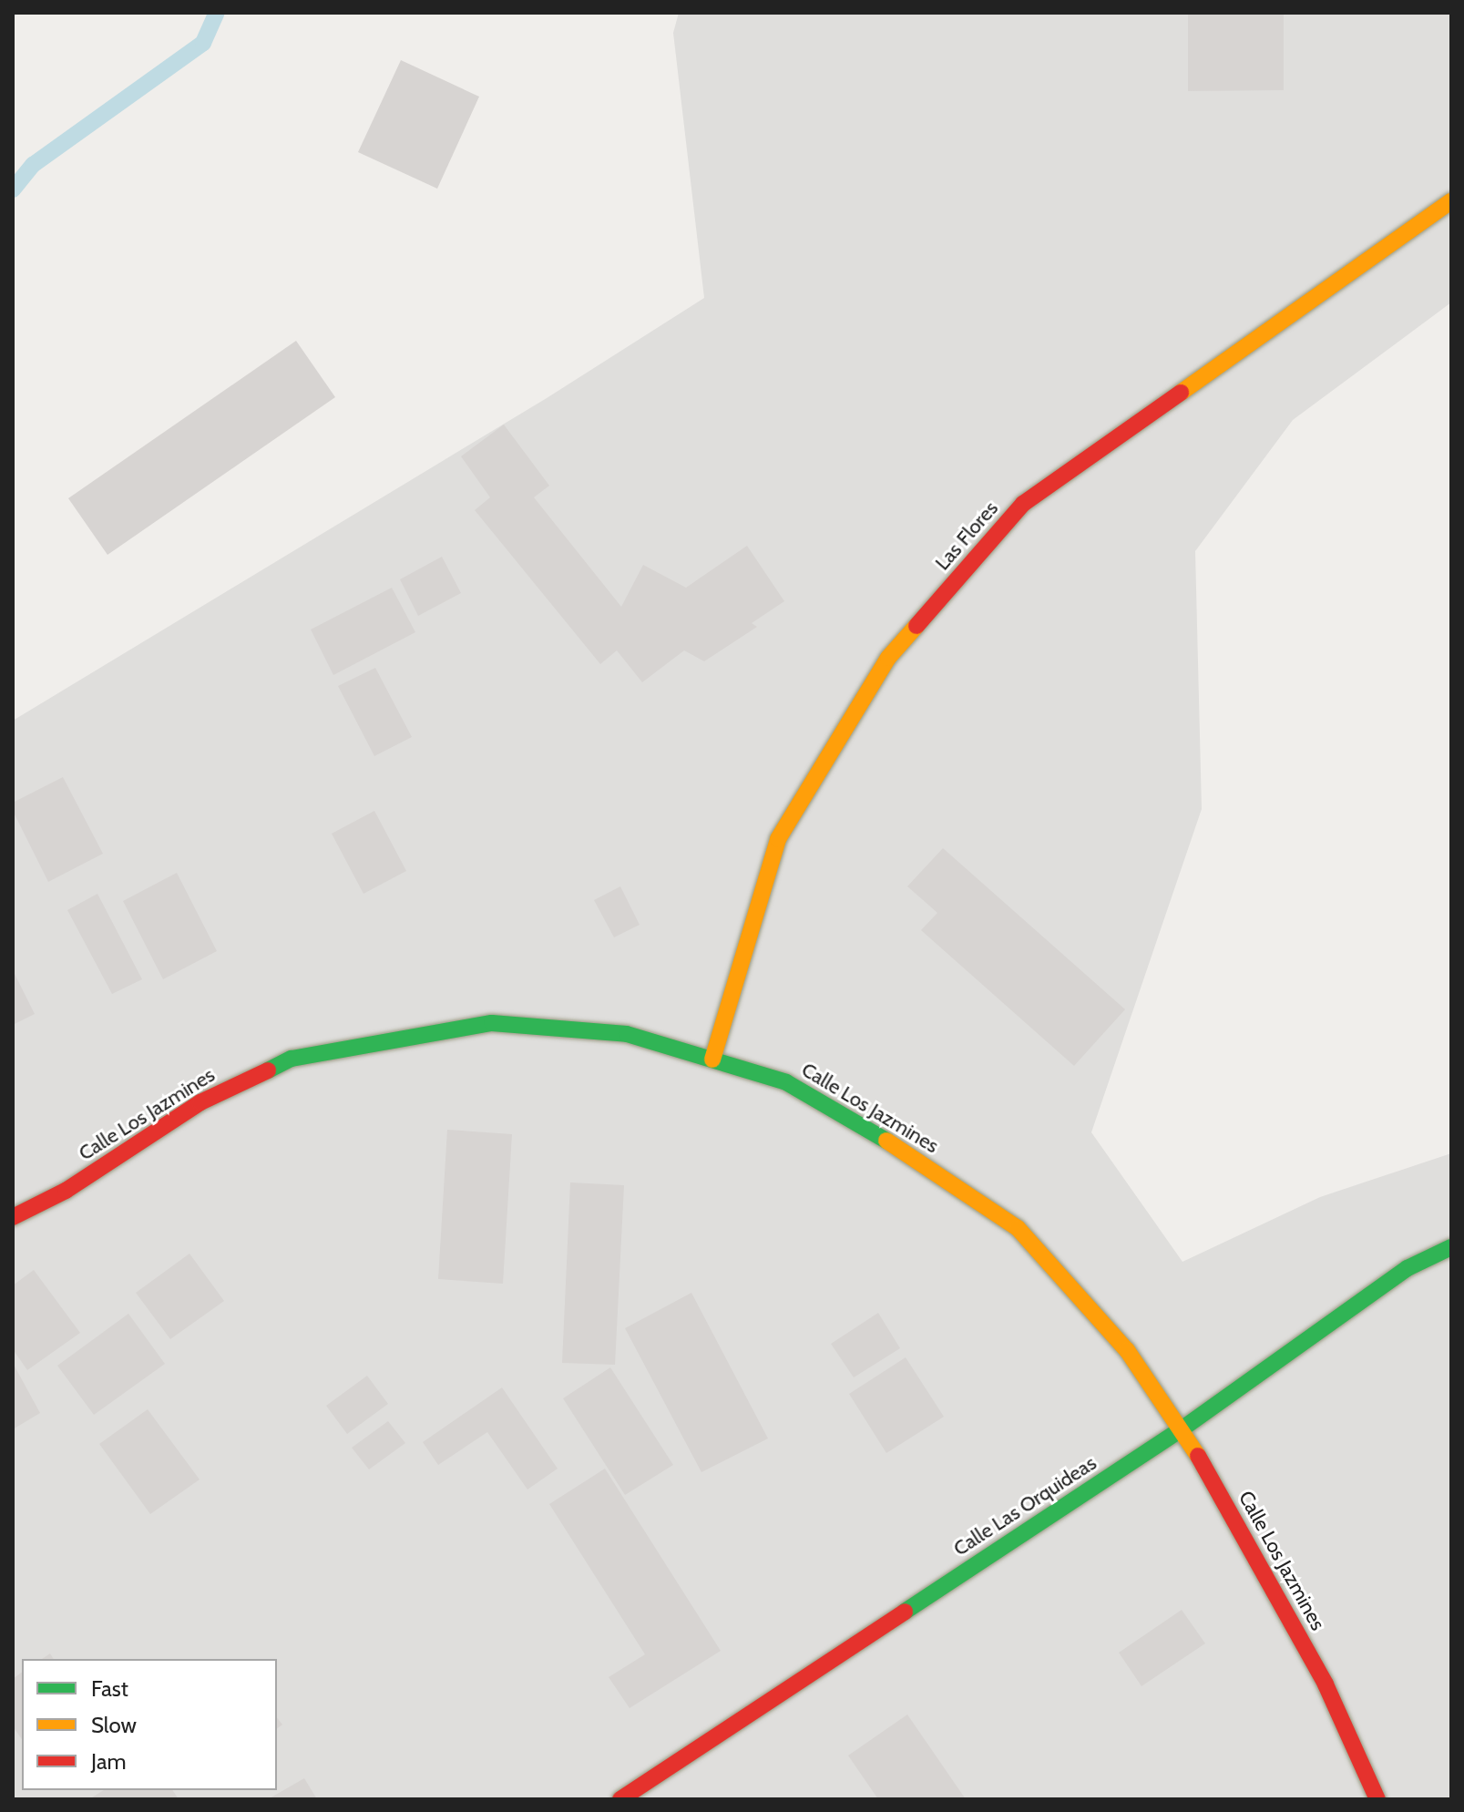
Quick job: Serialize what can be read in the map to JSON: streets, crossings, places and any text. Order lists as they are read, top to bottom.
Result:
{
  "streets": {
    "street": ["Las Flores", "Calle Los Jazmines", "Calle Las Orquideas"]
  },
  "crossings": [
    ["Las Flores", "Calle Los Jazmines"],
    ["Calle Los Jazmines", "Calle Las Orquideas"]
  ],
  "legend": ["Fast", "Slow", "Jam"]
}
